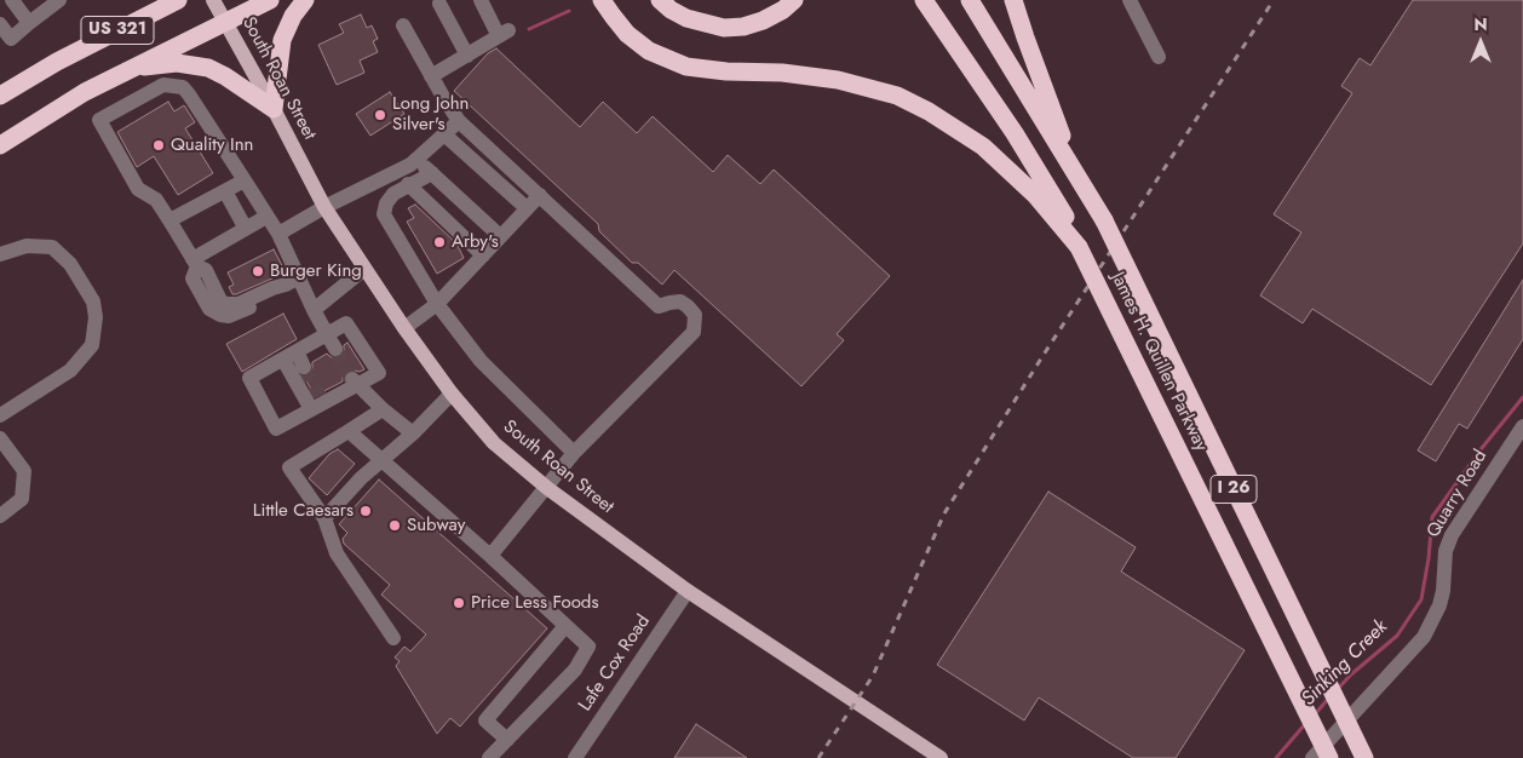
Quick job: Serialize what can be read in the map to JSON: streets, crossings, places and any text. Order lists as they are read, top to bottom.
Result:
{
  "streets": {
    "highway": ["US 321", "James H. Quillen Parkway", "I 26"],
    "main road": ["South Roan Street"],
    "street": ["Quarry Road", "Lafe Cox Road"]
  },
  "crossings": [
    ["US 321", "South Roan Street"],
    ["South Roan Street", "Lafe Cox Road"]
  ],
  "water": ["Sinking Creek"],
  "places": [
    "Long John Silver's",
    "Quality Inn",
    "Arby's",
    "Burger King",
    "Little Caesars",
    "Subway",
    "Price Less Foods"
  ],
  "north": "top"
}
